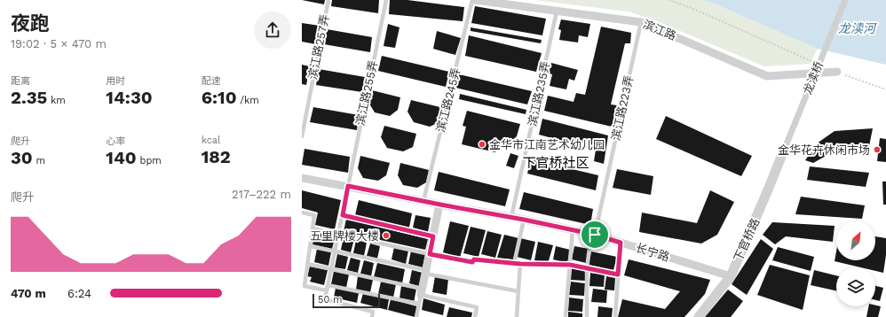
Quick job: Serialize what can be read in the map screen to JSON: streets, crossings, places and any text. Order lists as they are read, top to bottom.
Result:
{
  "streets": {
    "street": [
      "滨江路",
      "龙渎桥",
      "下官桥路",
      "长宁路"
    ],
    "lane": [
      "滨江路257弄",
      "滨江路255弄",
      "滨江路235弄",
      "滨江路245弄",
      "滨江路223弄"
    ]
  },
  "crossings": [
    ["滨江路", "滨江路235弄"],
    ["滨江路", "滨江路245弄"],
    ["滨江路", "滨江路223弄"],
    ["龙渎桥", "下官桥路"],
    ["滨江路255弄", "长宁路"],
    ["滨江路235弄", "长宁路"],
    ["滨江路245弄", "长宁路"],
    ["滨江路223弄", "长宁路"],
    ["下官桥路", "长宁路"]
  ],
  "districts": ["下官桥社区"],
  "water": ["龙渎河"],
  "places": ["金华市江南艺术幼儿园", "金华花卉休闲市场", "五里牌楼大楼"],
  "scale_bar": "50 m",
  "north": "top right",
  "page": {
    "heading": ["夜跑", "19:02 · 5 × 470 m"],
    "stats": [
      ["距离", "2.35 km"],
      ["用时", "14:30"],
      ["配速", "6:10 /km"],
      ["爬升", "30 m"],
      ["心率", "140 bpm"],
      ["kcal", "182"]
    ],
    "chart": ["爬升", "217–222 m"],
    "list": [
      {
        "name": "470 m",
        "note": "6:24"
      }
    ],
    "scale": "50 m"
  }
}
